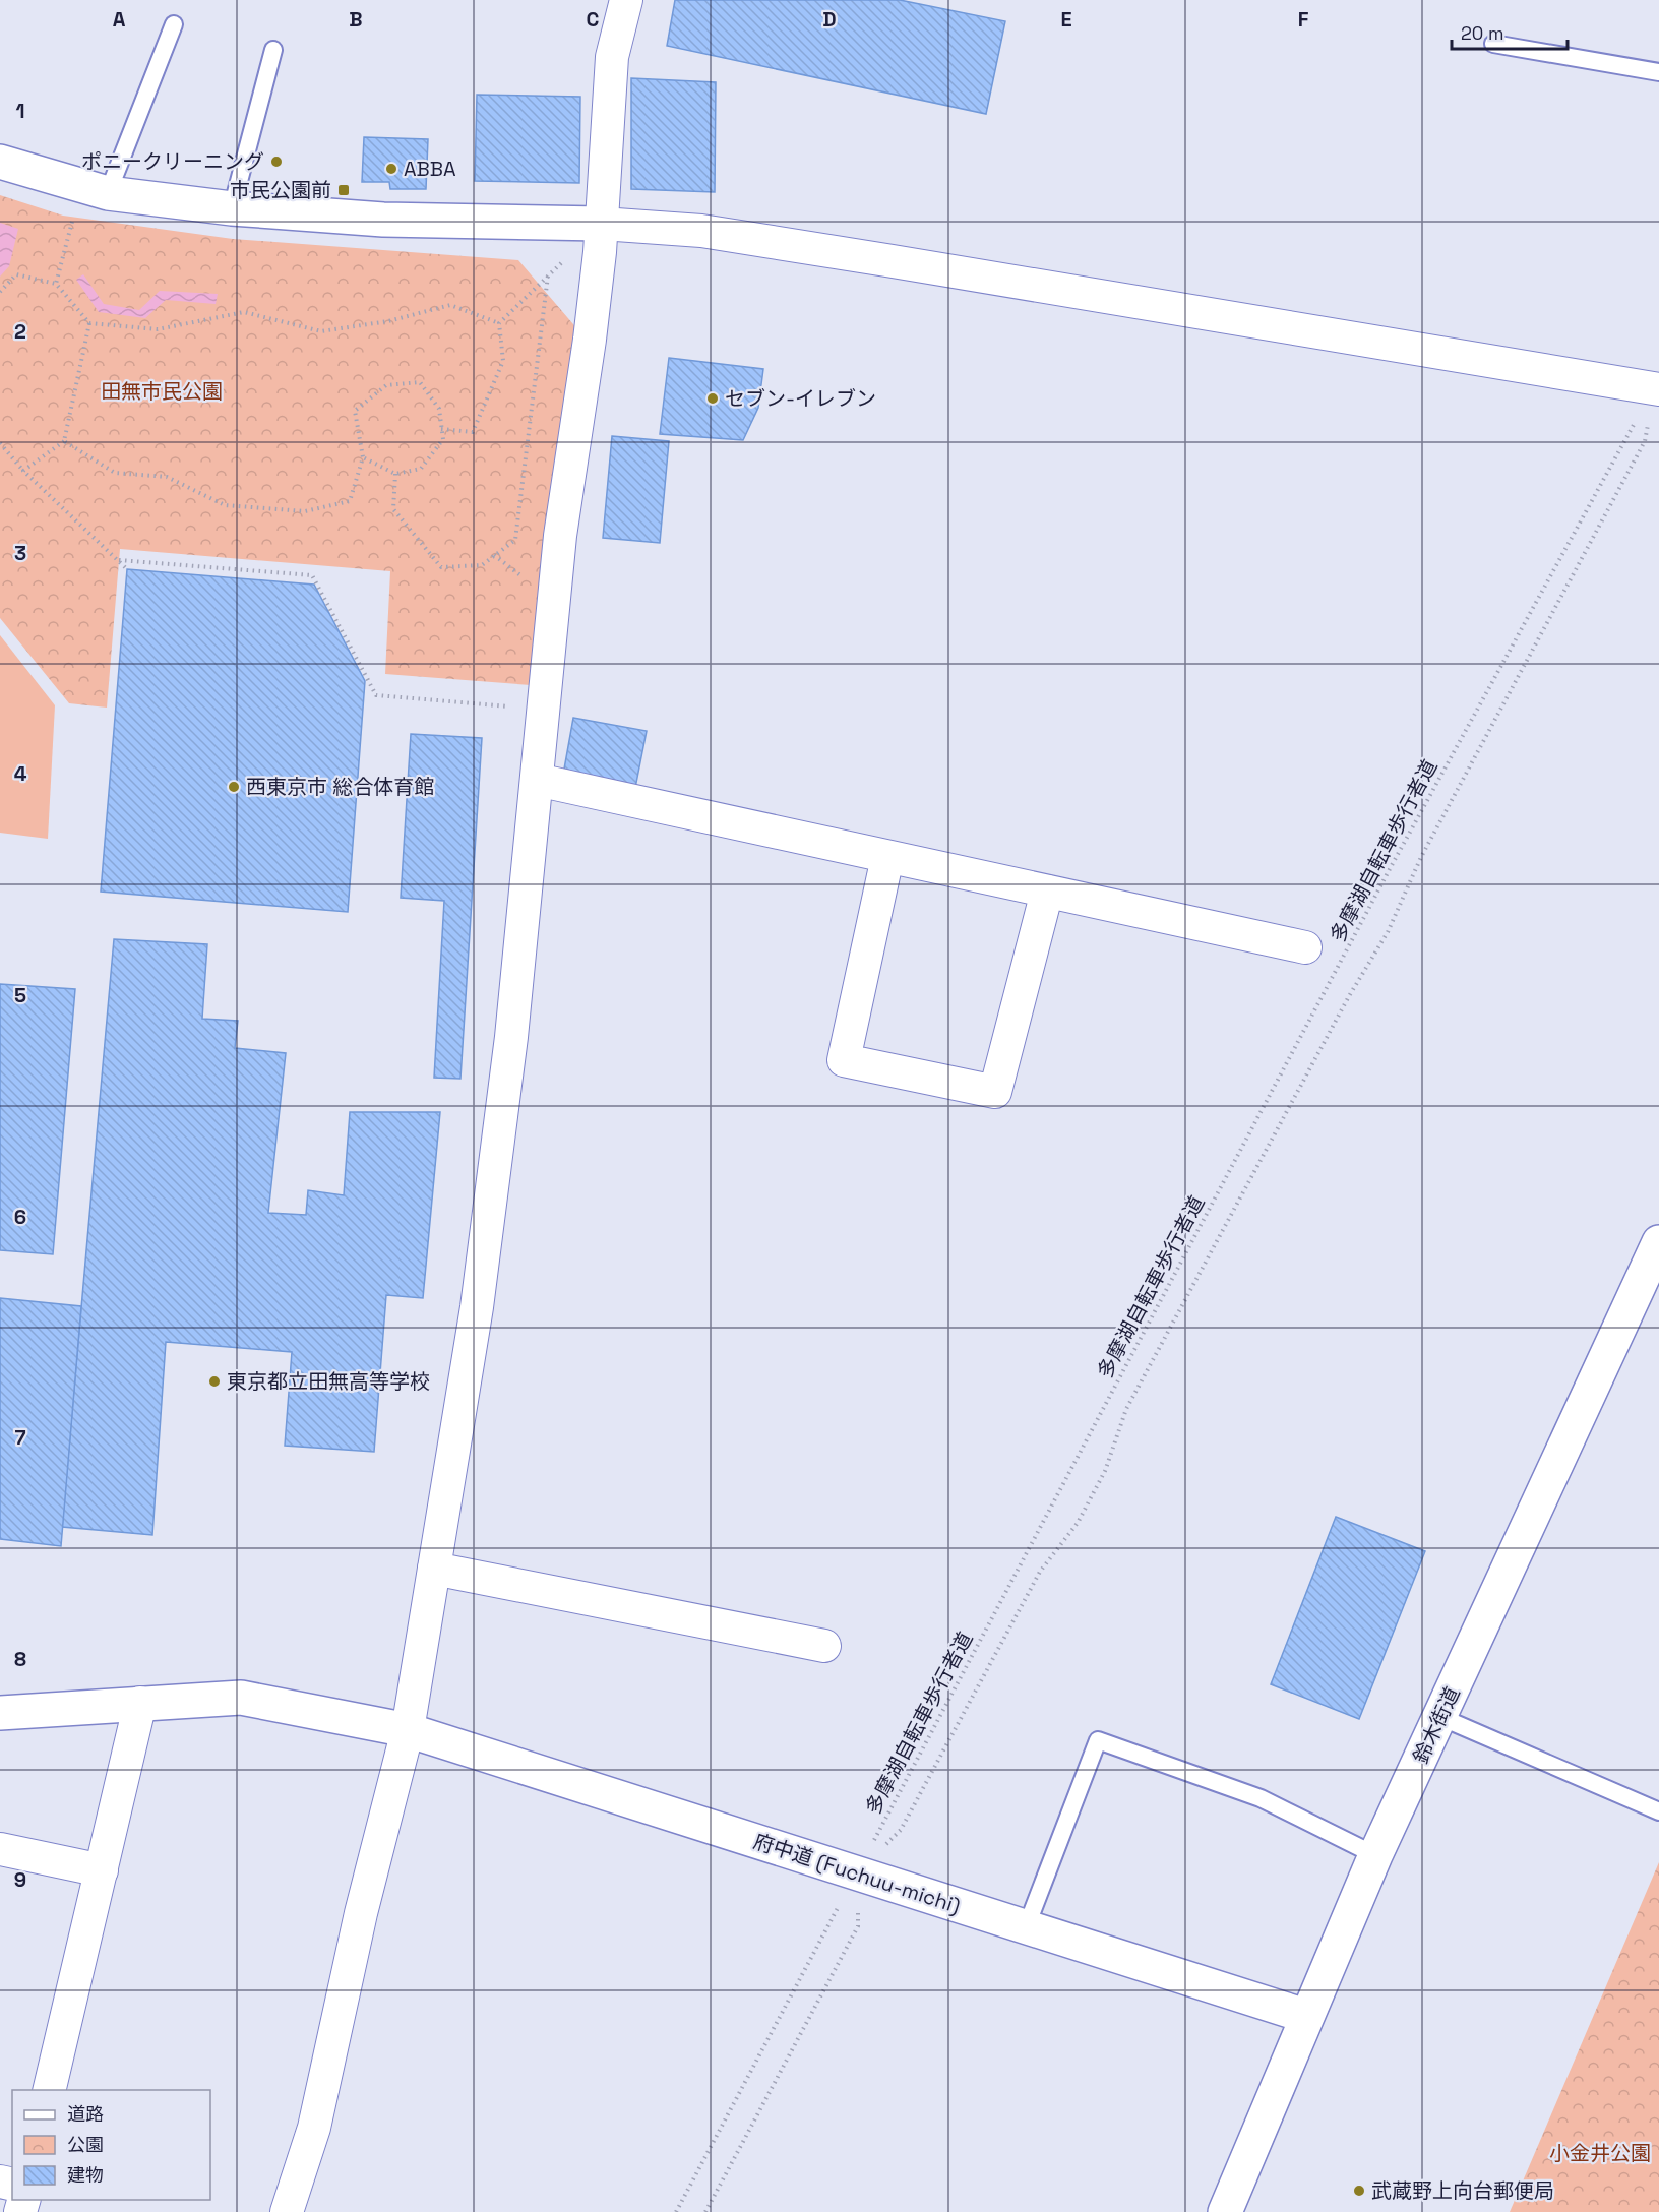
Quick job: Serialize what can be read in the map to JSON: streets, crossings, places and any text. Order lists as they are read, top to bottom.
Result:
{
  "streets": {
    "street": ["鈴木街道", "府中道 (Fuchuu-michi)"],
    "path": ["多摩湖自転車歩行者道"]
  },
  "crossings": [
    ["多摩湖自転車歩行者道", "府中道 (Fuchuu-michi)"],
    ["鈴木街道", "府中道 (Fuchuu-michi)"]
  ],
  "parks": ["田無市民公園", "小金井公園"],
  "places": {
    "other": [
      "ポニークリーニング",
      "ABBA",
      "セブン-イレブン",
      "西東京市 総合体育館",
      "東京都立田無高等学校",
      "武蔵野上向台郵便局"
    ],
    "transit": ["市民公園前"]
  },
  "legend": ["道路", "公園", "建物"],
  "scale_bar": "20 m",
  "grid": {
    "columns": [
      "A",
      "B",
      "C",
      "D",
      "E",
      "F"
    ],
    "rows": [
      "1",
      "2",
      "3",
      "4",
      "5",
      "6",
      "7",
      "8",
      "9"
    ]
  }
}
